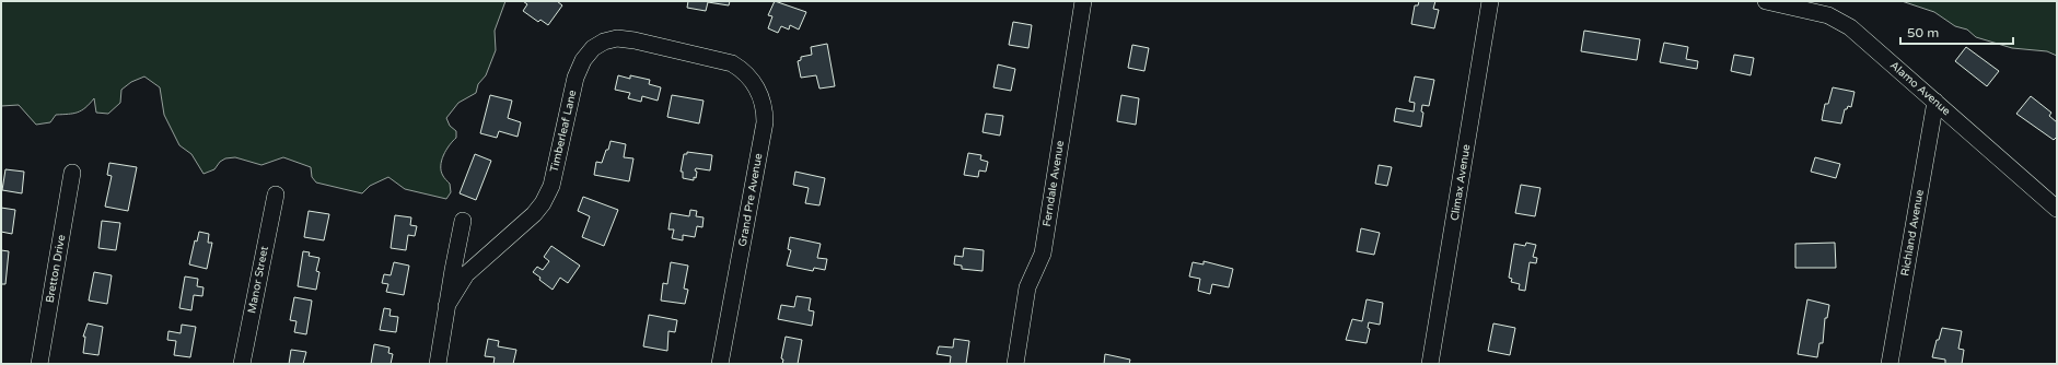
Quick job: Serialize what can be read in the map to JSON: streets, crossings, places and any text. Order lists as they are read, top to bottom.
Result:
{
  "streets": {
    "street": [
      "Alamo Avenue",
      "Timberleaf Lane",
      "Climax Avenue",
      "Ferndale Avenue",
      "Grand Pre Avenue",
      "Richland Avenue",
      "Bretton Drive",
      "Manor Street"
    ]
  },
  "crossings": [
    ["Alamo Avenue", "Richland Avenue"],
    ["Timberleaf Lane", "Grand Pre Avenue"]
  ],
  "scale_bar": "50 m"
}
